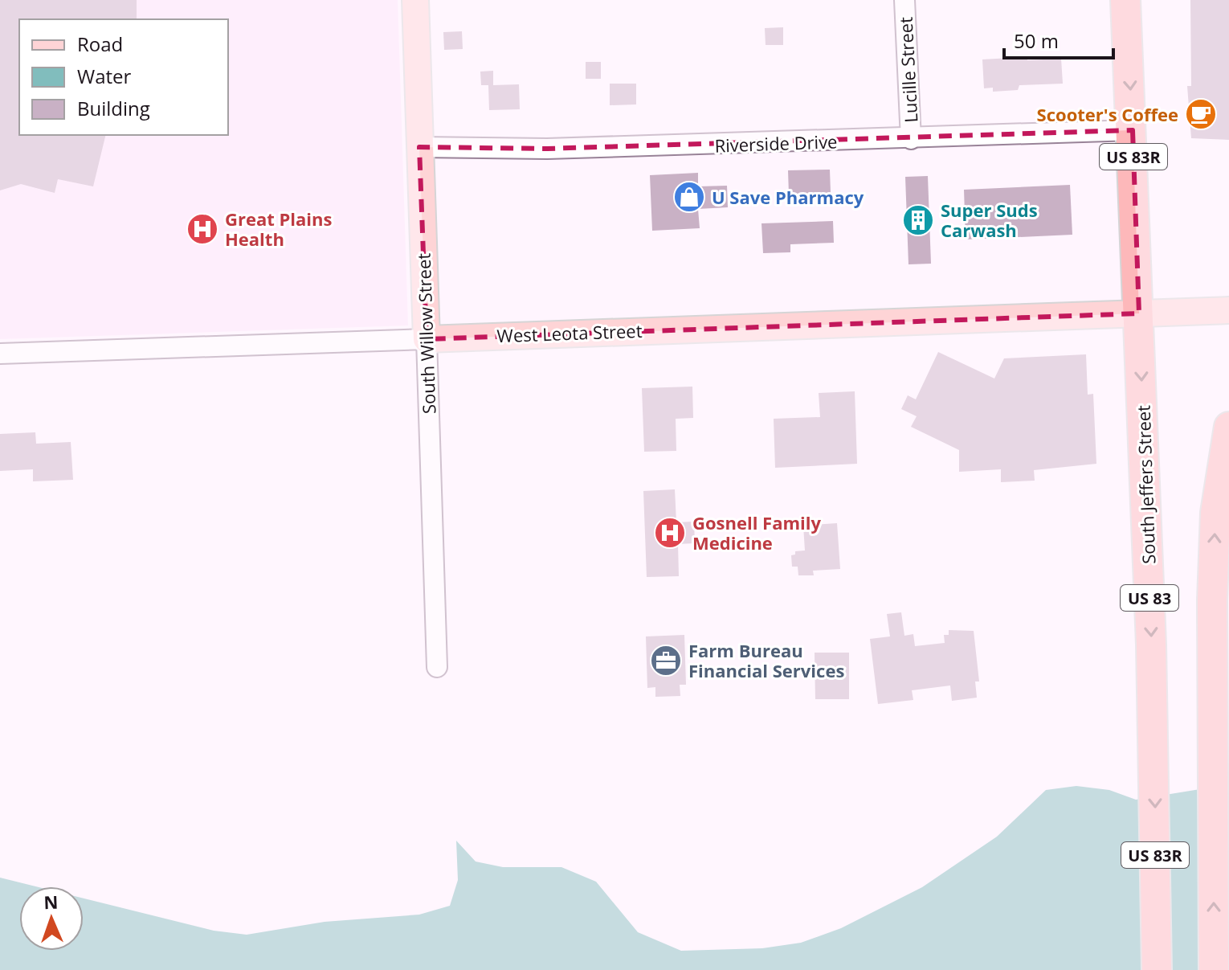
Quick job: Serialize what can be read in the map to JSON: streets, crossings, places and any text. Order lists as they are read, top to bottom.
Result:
{
  "streets": {
    "highway": ["US 83R", "South Jeffers Street", "US 83"],
    "main road": ["West Leota Street", "South Willow Street"],
    "street": ["Lucille Street", "Riverside Drive"]
  },
  "crossings": [
    ["Lucille Street", "Riverside Drive"],
    ["Riverside Drive", "South Willow Street"],
    ["Riverside Drive", "South Jeffers Street"],
    ["West Leota Street", "South Willow Street"],
    ["West Leota Street", "South Jeffers Street"]
  ],
  "places": {
    "cafe": ["Scooter's Coffee"],
    "shop": ["U Save Pharmacy"],
    "building": ["Super Suds Carwash"],
    "hospital": ["Great Plains Health", "Gosnell Family Medicine"],
    "office": ["Farm Bureau Financial Services"]
  },
  "legend": ["Road", "Water", "Building"],
  "scale_bar": "50 m",
  "north": "top"
}
